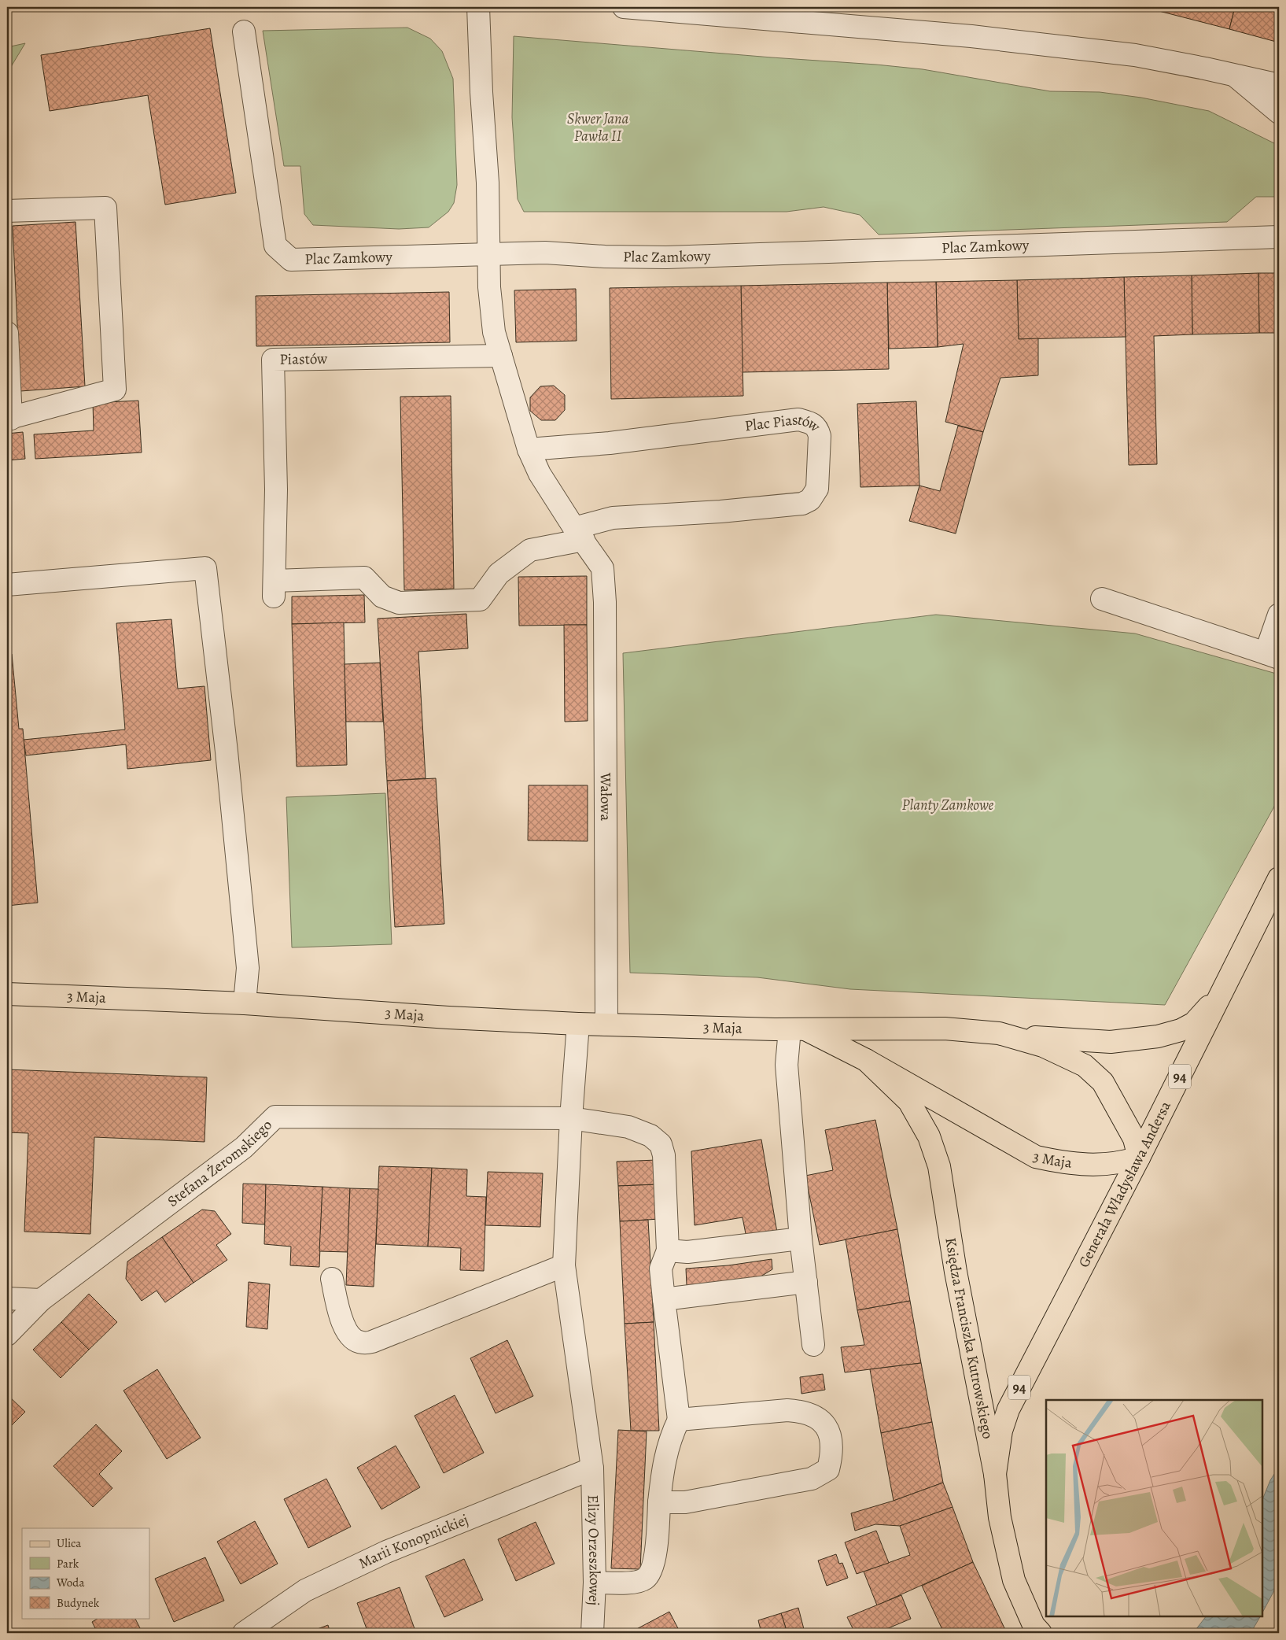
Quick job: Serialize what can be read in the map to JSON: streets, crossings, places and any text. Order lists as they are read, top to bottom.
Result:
{
  "streets": {
    "main road": [
      "3 Maja",
      "94",
      "Generała Władysława Andersa",
      "Księdza Franciszka Kutrowskiego"
    ],
    "street": [
      "Plac Zamkowy",
      "Piastów",
      "Plac Piastów",
      "Wałowa",
      "Stefana Żeromskiego",
      "Marii Konopnickiej",
      "Elizy Orzeszkowej"
    ]
  },
  "crossings": [
    ["Piastów", "Plac Piastów"],
    ["Piastów", "Wałowa"],
    ["Plac Piastów", "Wałowa"],
    ["Wałowa", "3 Maja"],
    ["3 Maja", "Generała Władysława Andersa"],
    ["3 Maja", "Księdza Franciszka Kutrowskiego"],
    ["3 Maja", "Elizy Orzeszkowej"],
    ["Stefana Żeromskiego", "Elizy Orzeszkowej"],
    ["Generała Władysława Andersa", "Księdza Franciszka Kutrowskiego"],
    ["Marii Konopnickiej", "Elizy Orzeszkowej"]
  ],
  "parks": ["Skwer Jana Pawła II", "Planty Zamkowe"],
  "legend": [
    "Ulica",
    "Park",
    "Woda",
    "Budynek"
  ]
}
